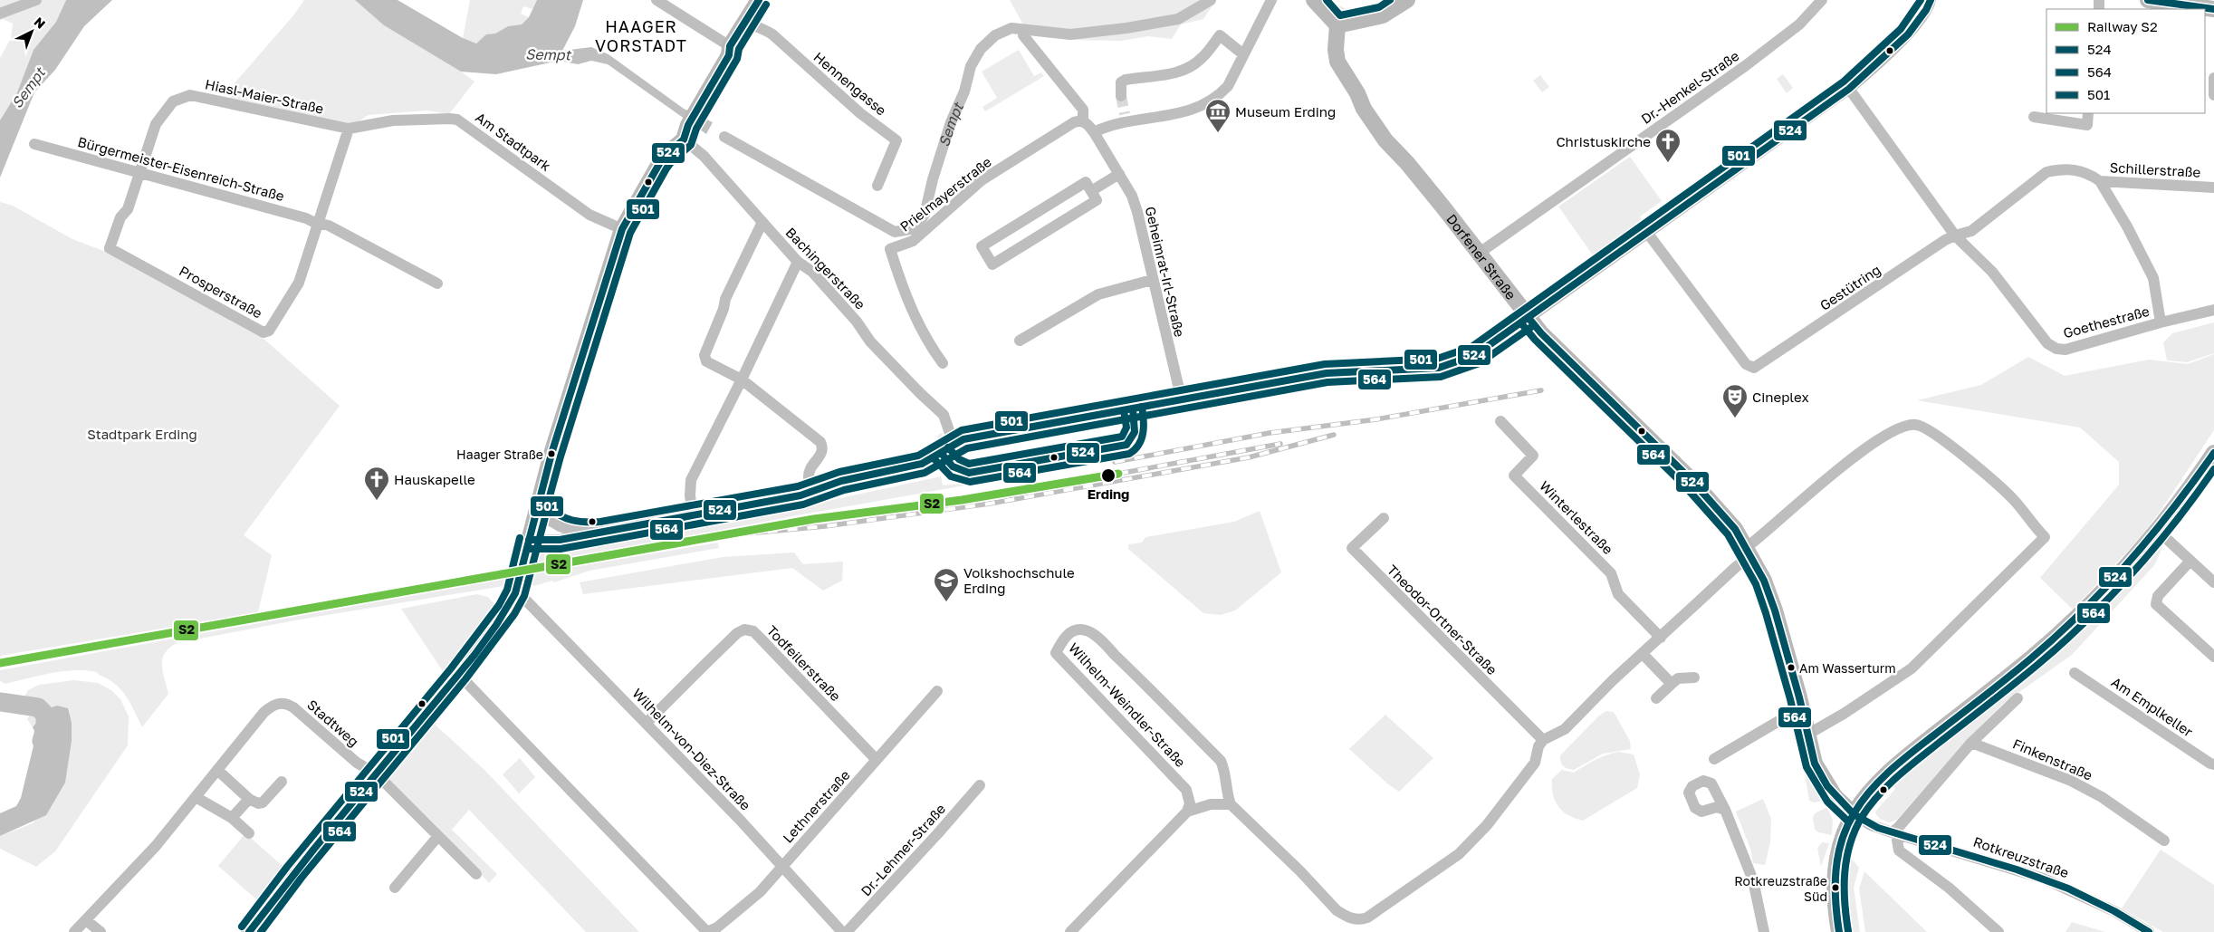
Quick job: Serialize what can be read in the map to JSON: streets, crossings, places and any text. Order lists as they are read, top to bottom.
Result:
{
  "streets": {
    "street": [
      "Hennengasse",
      "Dr.-Henkel-Straße",
      "Hiasl-Maier-Straße",
      "Am Stadtpark",
      "Bürgermeister-Eisenreich-Straße",
      "Schillerstraße",
      "Prielmayerstraße",
      "Dorfener Straße",
      "Bachingerstraße",
      "Geheimrat-Irl-Straße",
      "Gestütring",
      "Prosperstraße",
      "Goethestraße",
      "Winterlestraße",
      "Theodor-Ortner-Straße",
      "Todfeilerstraße",
      "Wilhelm-Weindler-Straße",
      "Am Emplkeller",
      "Stadtweg",
      "Wilhelm-von-Diez-Straße",
      "Finkenstraße",
      "Lethnerstraße",
      "Dr.-Lehmer-Straße",
      "Rotkreuzstraße"
    ]
  },
  "crossings": [
    ["Dr.-Henkel-Straße", "Dorfener Straße"],
    ["Hiasl-Maier-Straße", "Am Stadtpark"],
    ["Hiasl-Maier-Straße", "Bürgermeister-Eisenreich-Straße"],
    ["Hiasl-Maier-Straße", "Prosperstraße"],
    ["Am Stadtpark", "Prosperstraße"],
    ["Bürgermeister-Eisenreich-Straße", "Prosperstraße"],
    ["Schillerstraße", "Gestütring"],
    ["Schillerstraße", "Goethestraße"],
    ["Dorfener Straße", "Rotkreuzstraße"],
    ["Gestütring", "Goethestraße"],
    ["Todfeilerstraße", "Wilhelm-von-Diez-Straße"],
    ["Todfeilerstraße", "Lethnerstraße"],
    ["Wilhelm-von-Diez-Straße", "Lethnerstraße"]
  ],
  "districts": ["HAAGER VORSTADT"],
  "water": ["Sempt"],
  "parks": ["Stadtpark Erding"],
  "places": {
    "museum": ["Museum Erding"],
    "church": ["Christuskirche", "Hauskapelle"],
    "theatre": ["Cineplex"],
    "other": [
      "Haager Straße",
      "Erding",
      "Am Wasserturm",
      "Rotkreuzstraße Süd"
    ],
    "school or university": ["Volkshochschule Erding"]
  },
  "lines": [
    "transit line 524",
    "transit line 501",
    "transit line 564",
    "rail line S2"
  ],
  "legend": [
    "Railway S2",
    "524",
    "564",
    "501"
  ],
  "north": "top right"
}
